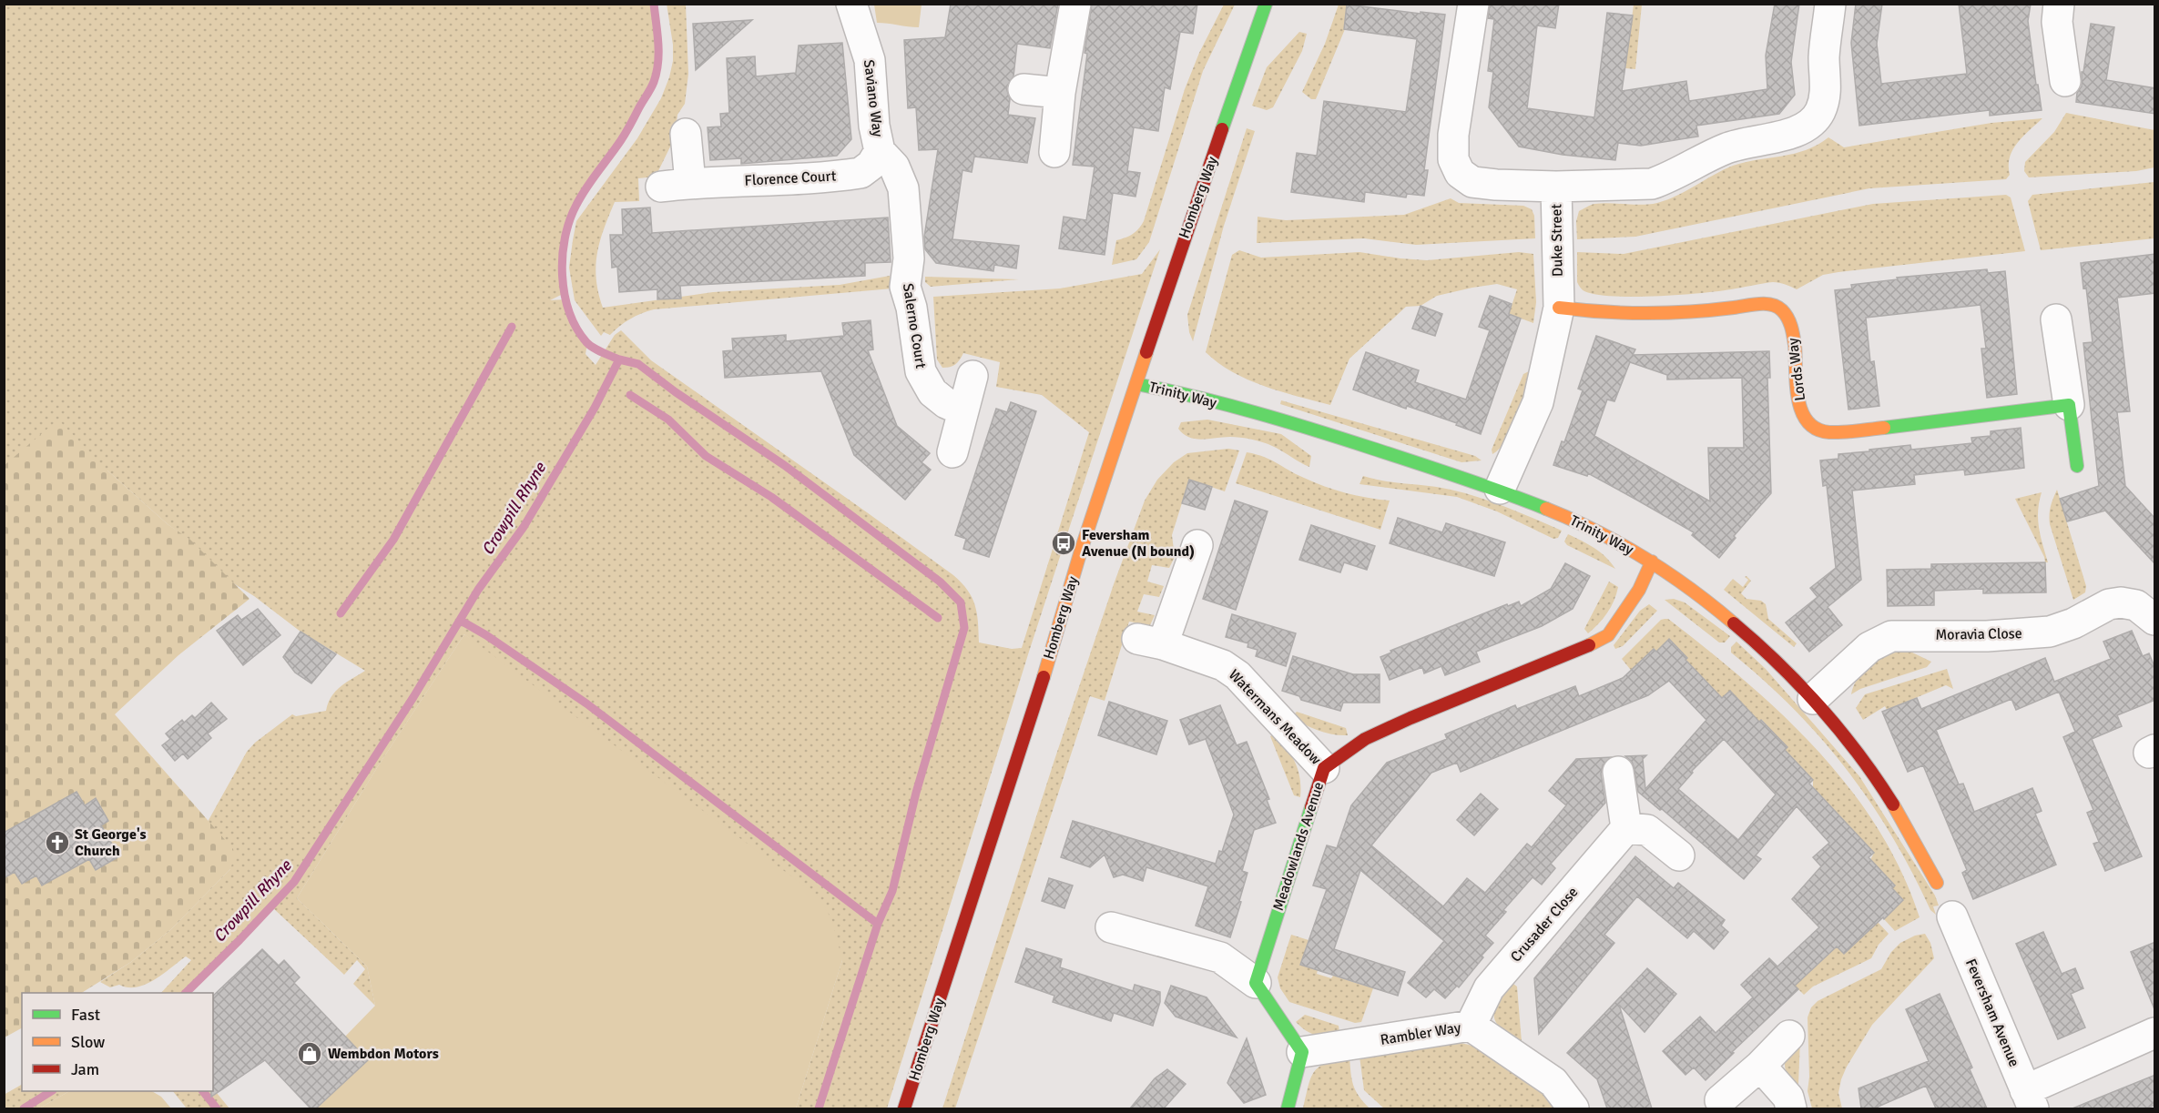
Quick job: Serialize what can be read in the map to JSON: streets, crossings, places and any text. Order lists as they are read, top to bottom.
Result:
{
  "streets": {
    "street": [
      "Saviano Way",
      "Florence Court",
      "Homberg Way",
      "Duke Street",
      "Salerno Court",
      "Lords Way",
      "Trinity Way",
      "Moravia Close",
      "Watermans Meadow",
      "Meadowlands Avenue",
      "Crusader Close",
      "Feversham Avenue",
      "Rambler Way"
    ]
  },
  "crossings": [
    ["Saviano Way", "Florence Court"],
    ["Saviano Way", "Salerno Court"],
    ["Homberg Way", "Trinity Way"],
    ["Duke Street", "Lords Way"],
    ["Duke Street", "Trinity Way"],
    ["Trinity Way", "Moravia Close"],
    ["Trinity Way", "Meadowlands Avenue"],
    ["Watermans Meadow", "Meadowlands Avenue"],
    ["Crusader Close", "Rambler Way"]
  ],
  "water": ["Crowpill Rhyne"],
  "places": {
    "bus stop": ["Feversham Avenue (N bound)"],
    "church": ["St George's Church"],
    "shop": ["Wembdon Motors"]
  },
  "legend": ["Fast", "Slow", "Jam"]
}
